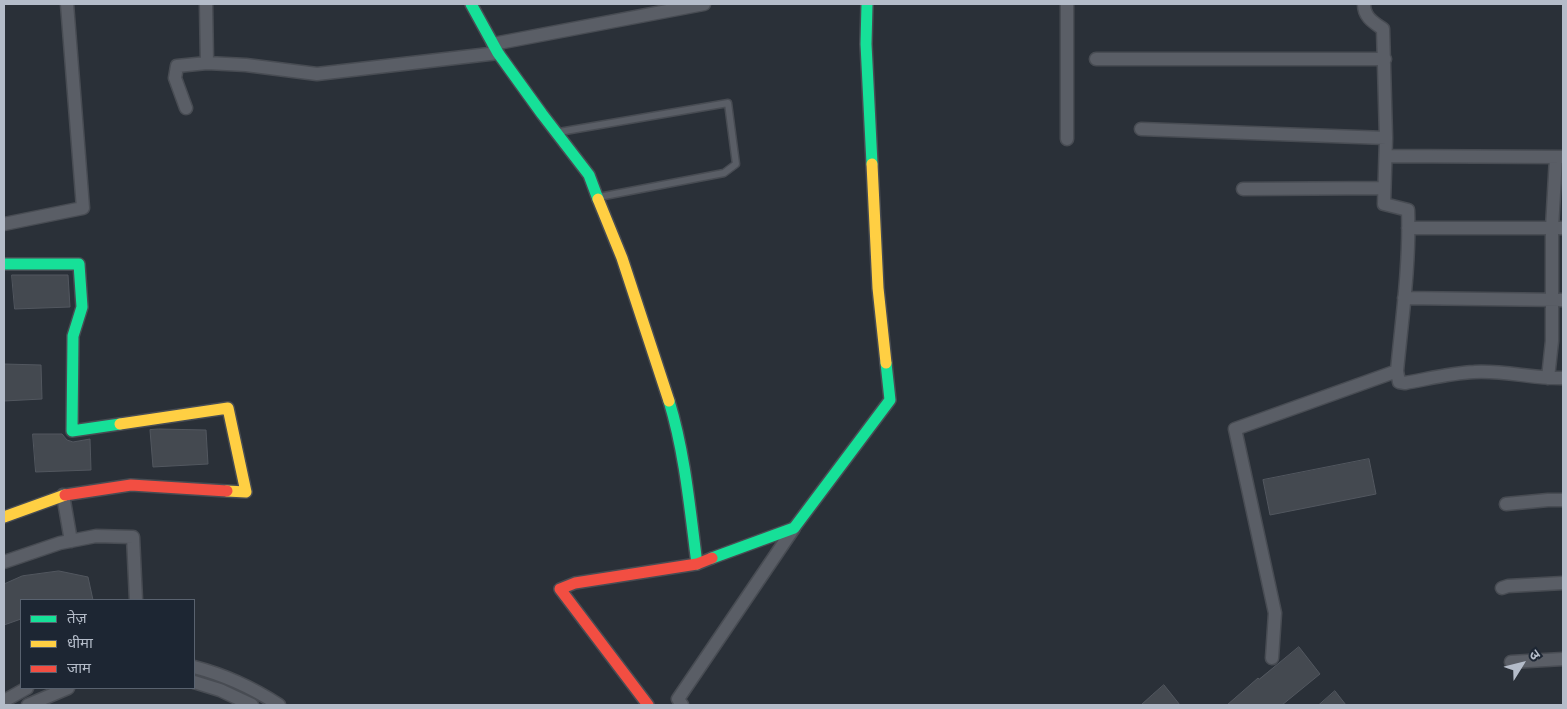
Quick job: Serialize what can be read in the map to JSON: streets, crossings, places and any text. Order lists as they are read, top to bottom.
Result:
{
  "legend": ["तेज़", "धीमा", "जाम"],
  "north": "top right"
}
